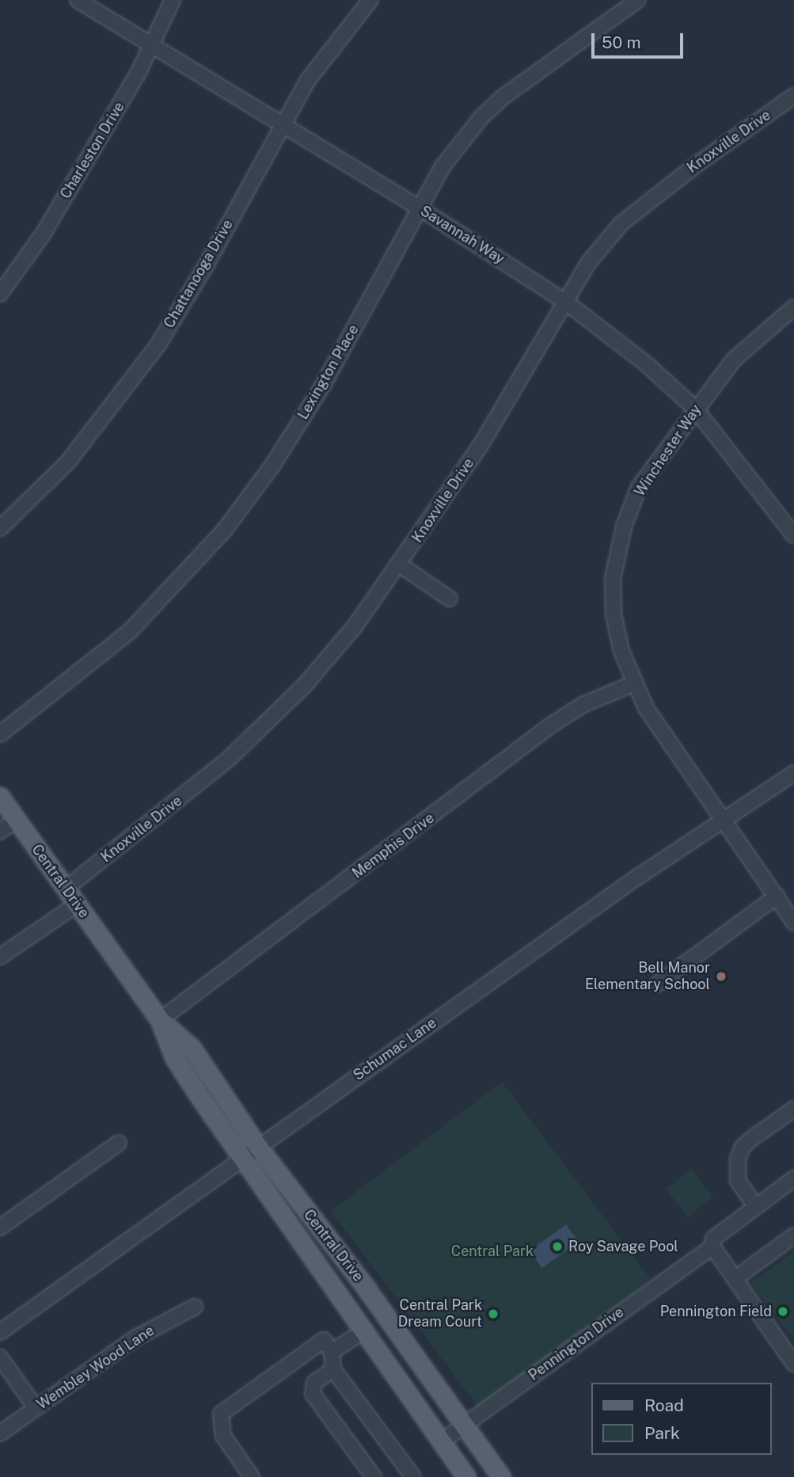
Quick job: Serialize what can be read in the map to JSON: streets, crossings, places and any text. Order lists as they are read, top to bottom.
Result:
{
  "streets": {
    "main road": ["Central Drive"],
    "street": [
      "Knoxville Drive",
      "Charleston Drive",
      "Savannah Way",
      "Chattanooga Drive",
      "Lexington Place",
      "Winchester Way",
      "Memphis Drive",
      "Schumac Lane",
      "Pennington Drive",
      "Wembley Wood Lane"
    ]
  },
  "crossings": [
    ["Knoxville Drive", "Savannah Way"],
    ["Knoxville Drive", "Central Drive"],
    ["Charleston Drive", "Savannah Way"],
    ["Savannah Way", "Chattanooga Drive"],
    ["Savannah Way", "Lexington Place"],
    ["Savannah Way", "Winchester Way"],
    ["Winchester Way", "Memphis Drive"],
    ["Winchester Way", "Schumac Lane"],
    ["Memphis Drive", "Central Drive"],
    ["Central Drive", "Schumac Lane"],
    ["Central Drive", "Pennington Drive"]
  ],
  "parks": ["Central Park"],
  "places": [
    "Bell Manor Elementary School",
    "Roy Savage Pool",
    "Pennington Field",
    "Central Park Dream Court"
  ],
  "legend": ["Road", "Park"],
  "scale_bar": "50 m"
}
